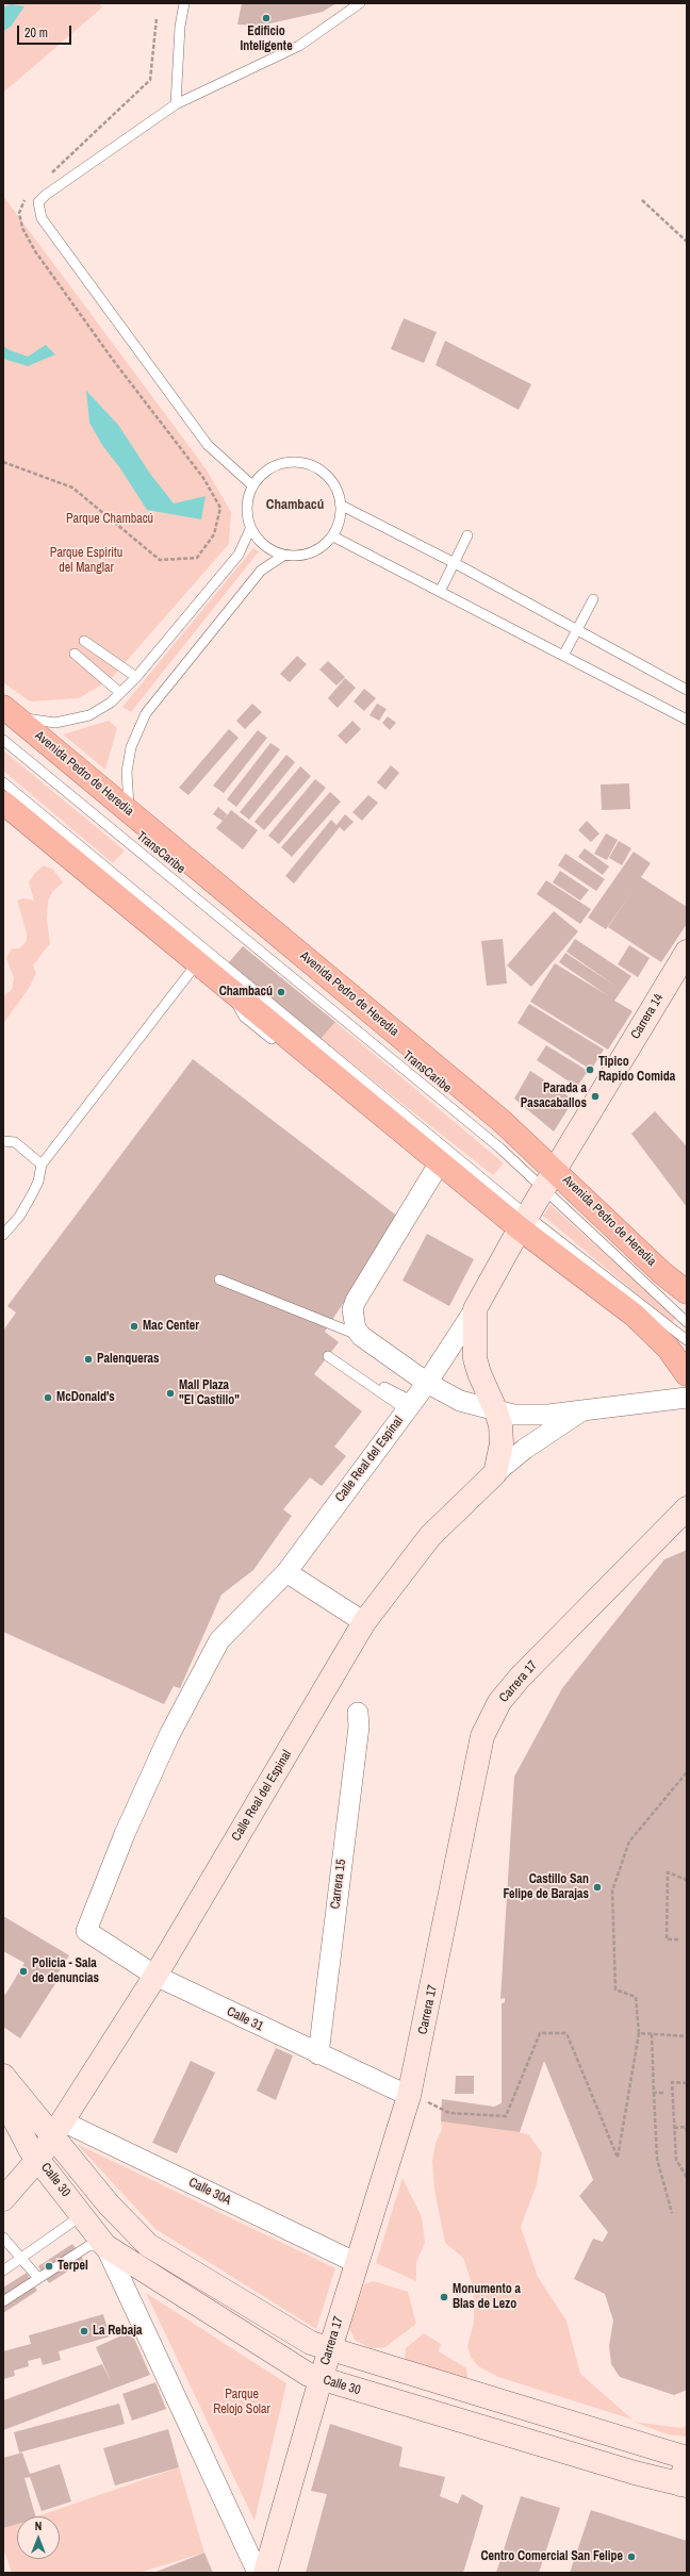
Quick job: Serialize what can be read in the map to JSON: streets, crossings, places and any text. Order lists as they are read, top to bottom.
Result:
{
  "streets": {
    "highway": ["Avenida Pedro de Heredia"],
    "main road": [
      "Carrera 14",
      "Calle Real del Espinal",
      "Carrera 17",
      "Calle 30"
    ],
    "street": ["Carrera 15", "Calle 31", "Calle 30A"],
    "lane": ["TransCaribe"]
  },
  "crossings": [
    ["Avenida Pedro de Heredia", "TransCaribe"],
    ["Avenida Pedro de Heredia", "Carrera 14"],
    ["Avenida Pedro de Heredia", "Calle Real del Espinal"],
    ["TransCaribe", "Carrera 14"],
    ["TransCaribe", "Calle Real del Espinal"],
    ["Carrera 14", "Calle Real del Espinal"],
    ["Calle Real del Espinal", "Calle 31"],
    ["Calle Real del Espinal", "Calle 30"],
    ["Calle Real del Espinal", "Calle 30A"],
    ["Carrera 17", "Calle 31"],
    ["Carrera 17", "Calle 30"],
    ["Carrera 17", "Calle 30A"],
    ["Carrera 15", "Calle 31"],
    ["Calle 30", "Calle 30A"]
  ],
  "districts": ["Chambacú"],
  "parks": ["Parque Chambacú", "Parque Espiritu del Manglar", "Parque Relojo Solar"],
  "places": [
    "Edificio Inteligente",
    "Chambacú",
    "Tipico Rapido Comida",
    "Parada a Pasacaballos",
    "Mac Center",
    "Palenqueras",
    "Mall Plaza \"El Castillo\"",
    "McDonald's",
    "Castillo San Felipe de Barajas",
    "Policia - Sala de denuncias",
    "Terpel",
    "Monumento a Blas de Lezo",
    "La Rebaja",
    "Centro Comercial San Felipe"
  ],
  "scale_bar": "20 m",
  "north": "top"
}
